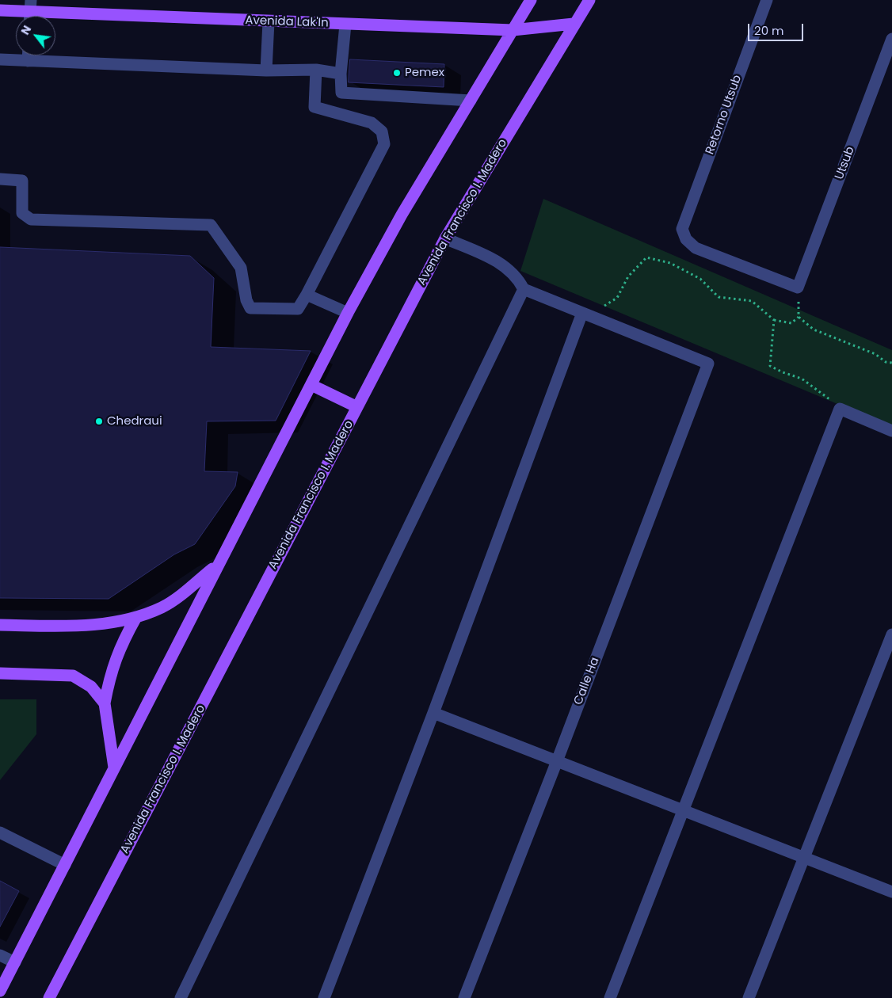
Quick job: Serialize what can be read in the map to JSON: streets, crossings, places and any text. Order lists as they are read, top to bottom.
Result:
{
  "streets": {
    "main road": ["Avenida Lak'In", "Avenida Francisco I. Madero"],
    "street": ["Retorno Utsub", "Utsub", "Calle Ha"]
  },
  "crossings": [
    ["Avenida Lak'In", "Avenida Francisco I. Madero"],
    ["Retorno Utsub", "Utsub"]
  ],
  "places": ["Pemex", "Chedraui"],
  "scale_bar": "20 m",
  "north": "top left"
}
